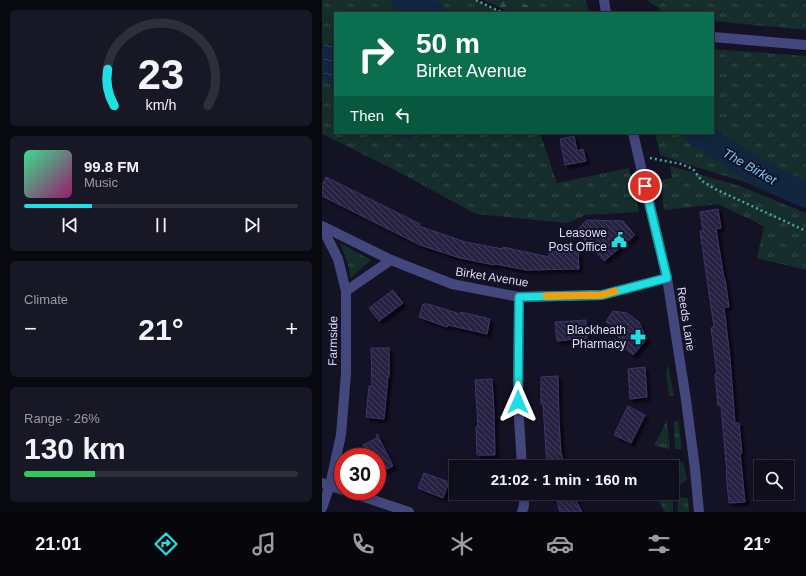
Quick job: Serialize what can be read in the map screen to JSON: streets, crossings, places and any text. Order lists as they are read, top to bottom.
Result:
{
  "streets": {
    "street": ["Birket Avenue", "Reeds Lane", "Farmside"]
  },
  "crossings": [
    ["Birket Avenue", "Reeds Lane"],
    ["Birket Avenue", "Farmside"]
  ],
  "water": ["The Birket"],
  "places": {
    "public building": ["Leasowe Post Office"],
    "pharmacy": ["Blackheath Pharmacy"]
  },
  "page": {
    "turn": ["50 m", "Birket Avenue"],
    "then": "Then",
    "song": ["99.8 FM", "Music"],
    "tile": [
      "Climate",
      ["Range · 26%", "130 km"]
    ],
    "heat": ["−", "21°", "+"],
    "limit": "30",
    "trip": "21:02 · 1 min · 160 m",
    "tabs": ["21:01", "21°"],
    "gauge": ["23", "km/h"]
  }
}
